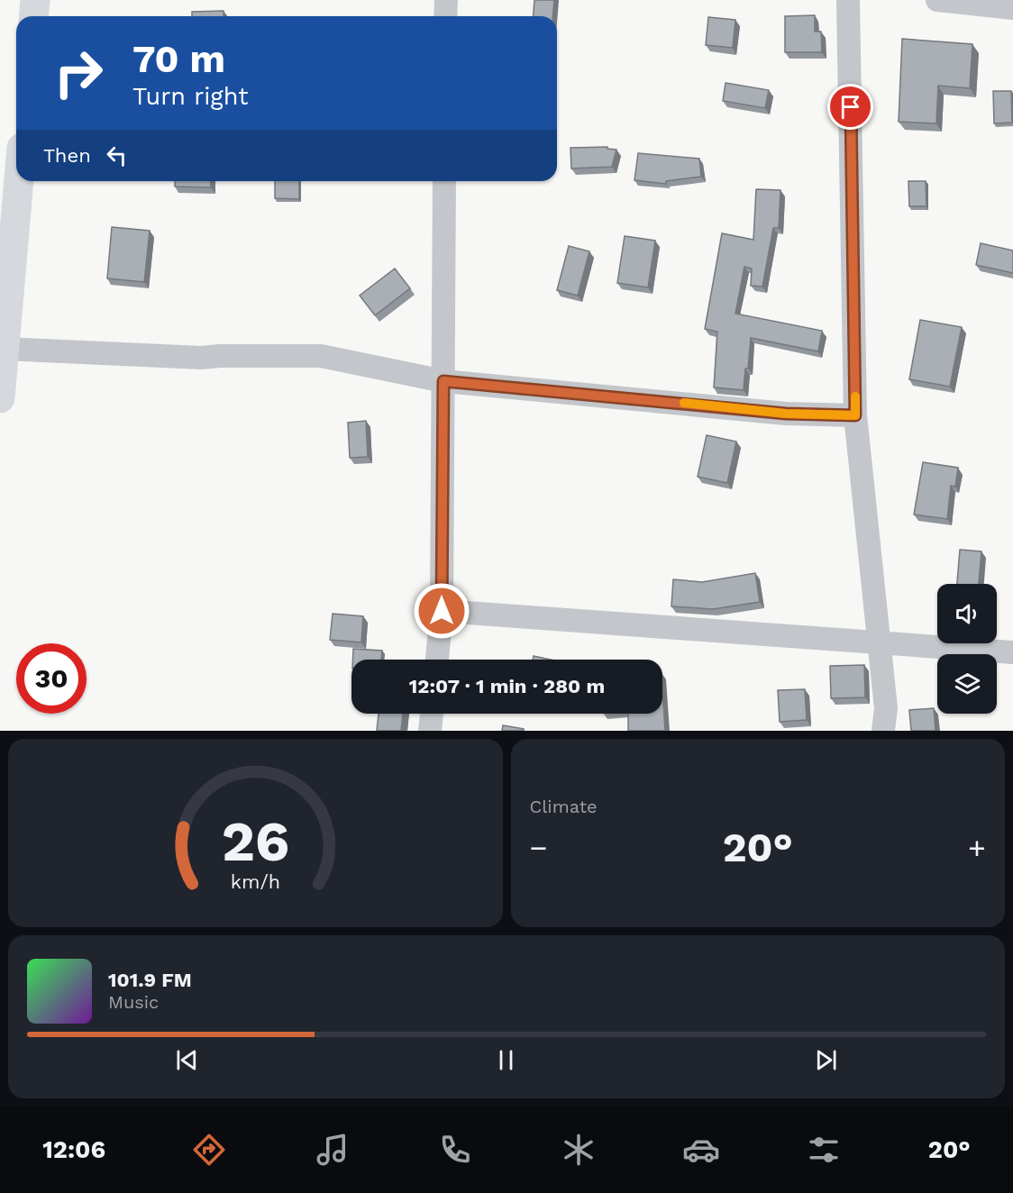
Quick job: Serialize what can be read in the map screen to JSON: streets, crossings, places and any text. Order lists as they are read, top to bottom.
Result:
{
  "page": {
    "turn": ["70 m", "Turn right"],
    "then": "Then",
    "limit": "30",
    "trip": "12:07 · 1 min · 280 m",
    "tile": "Climate",
    "heat": ["−", "20°", "+"],
    "song": ["101.9 FM", "Music"],
    "tabs": ["12:06", "20°"],
    "gauge": ["26", "km/h"]
  }
}
